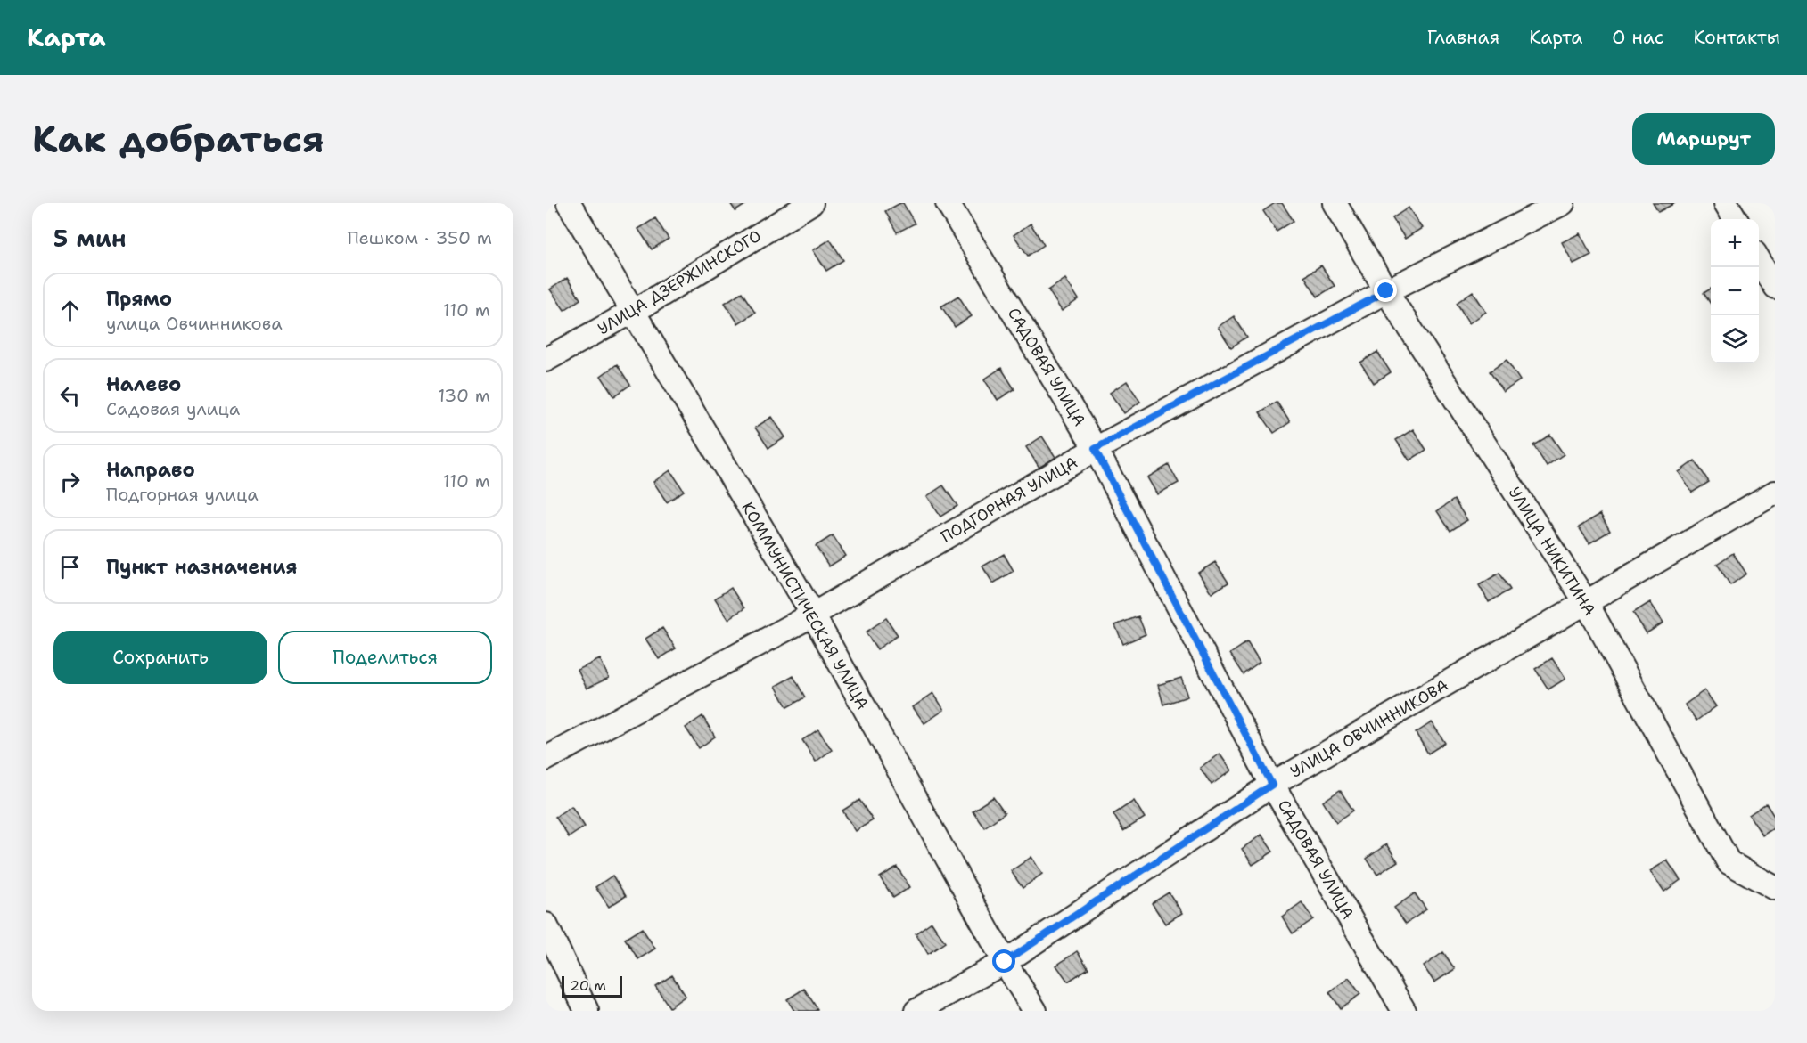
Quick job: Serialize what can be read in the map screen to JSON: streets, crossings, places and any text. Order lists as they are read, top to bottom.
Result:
{
  "streets": {
    "street": [
      "УЛИЦА ДЗЕРЖИНСКОГО",
      "САДОВАЯ УЛИЦА",
      "ПОДГОРНАЯ УЛИЦА",
      "УЛИЦА НИКИТИНА",
      "КОММУНИСТИЧЕСКАЯ УЛИЦА",
      "УЛИЦА ОВЧИННИКОВА"
    ]
  },
  "crossings": [
    ["УЛИЦА ДЗЕРЖИНСКОГО", "КОММУНИСТИЧЕСКАЯ УЛИЦА"],
    ["САДОВАЯ УЛИЦА", "ПОДГОРНАЯ УЛИЦА"],
    ["САДОВАЯ УЛИЦА", "УЛИЦА ОВЧИННИКОВА"],
    ["ПОДГОРНАЯ УЛИЦА", "УЛИЦА НИКИТИНА"],
    ["ПОДГОРНАЯ УЛИЦА", "КОММУНИСТИЧЕСКАЯ УЛИЦА"],
    ["УЛИЦА НИКИТИНА", "УЛИЦА ОВЧИННИКОВА"],
    ["КОММУНИСТИЧЕСКАЯ УЛИЦА", "УЛИЦА ОВЧИННИКОВА"]
  ],
  "scale_bar": "20 m",
  "page": {
    "header": "Карта",
    "nav": [
      "Главная",
      "Карта",
      "О нас",
      "Контакты"
    ],
    "buttons": [
      "Маршрут",
      ["Сохранить", "Поделиться"]
    ],
    "title": "Как добраться",
    "heading": ["5 мин", "Пешком · 350 m"],
    "map_buttons": ["+", "−"],
    "list": [
      ["Прямо", "улица Овчинникова", "110 m"],
      ["Налево", "Садовая улица", "130 m"],
      ["Направо", "Подгорная улица", "110 m"],
      "Пункт назначения"
    ],
    "scale": "20 m"
  }
}
